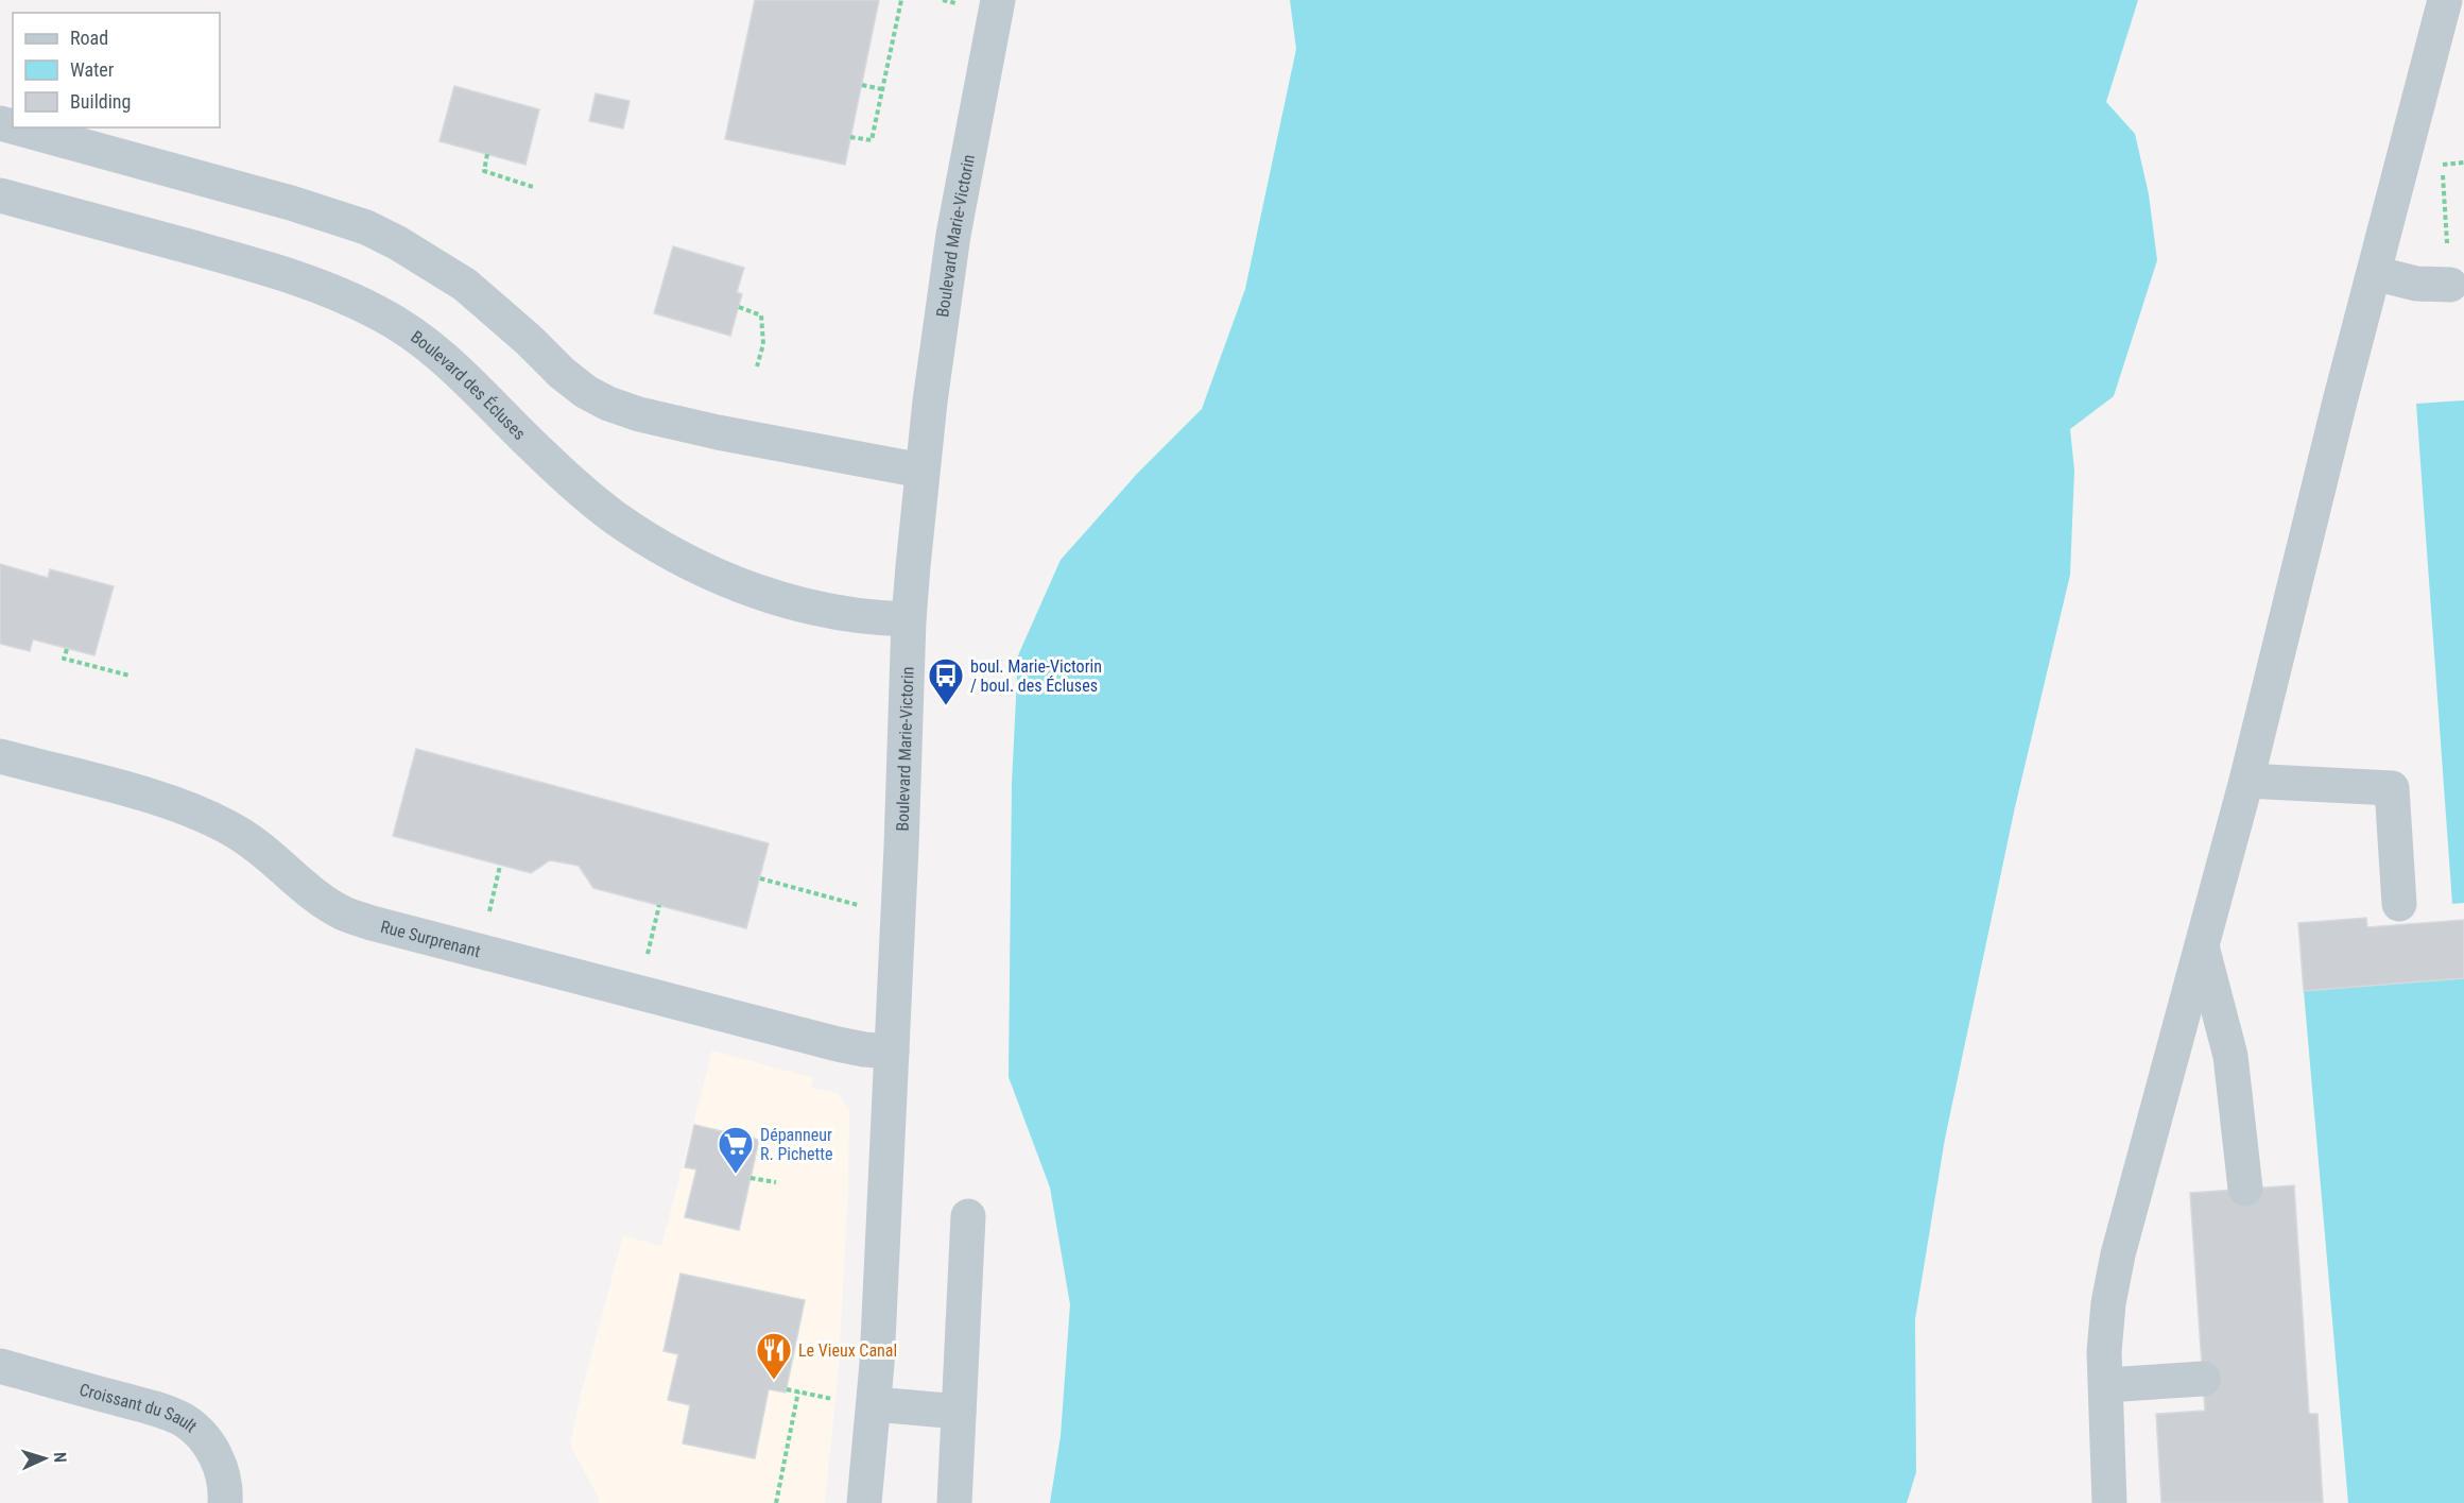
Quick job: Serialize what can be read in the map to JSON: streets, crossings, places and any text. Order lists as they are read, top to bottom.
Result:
{
  "streets": {
    "street": [
      "Boulevard Marie-Victorin",
      "Boulevard des Écluses",
      "Rue Surprenant",
      "Croissant du Sault"
    ]
  },
  "crossings": [
    ["Boulevard Marie-Victorin", "Boulevard des Écluses"],
    ["Boulevard Marie-Victorin", "Rue Surprenant"]
  ],
  "places": {
    "bus stop": ["boul. Marie-Victorin / boul. des Écluses"],
    "supermarket": ["Dépanneur R. Pichette"],
    "restaurant": ["Le Vieux Canal"]
  },
  "legend": ["Road", "Water", "Building"],
  "north": "right"
}
